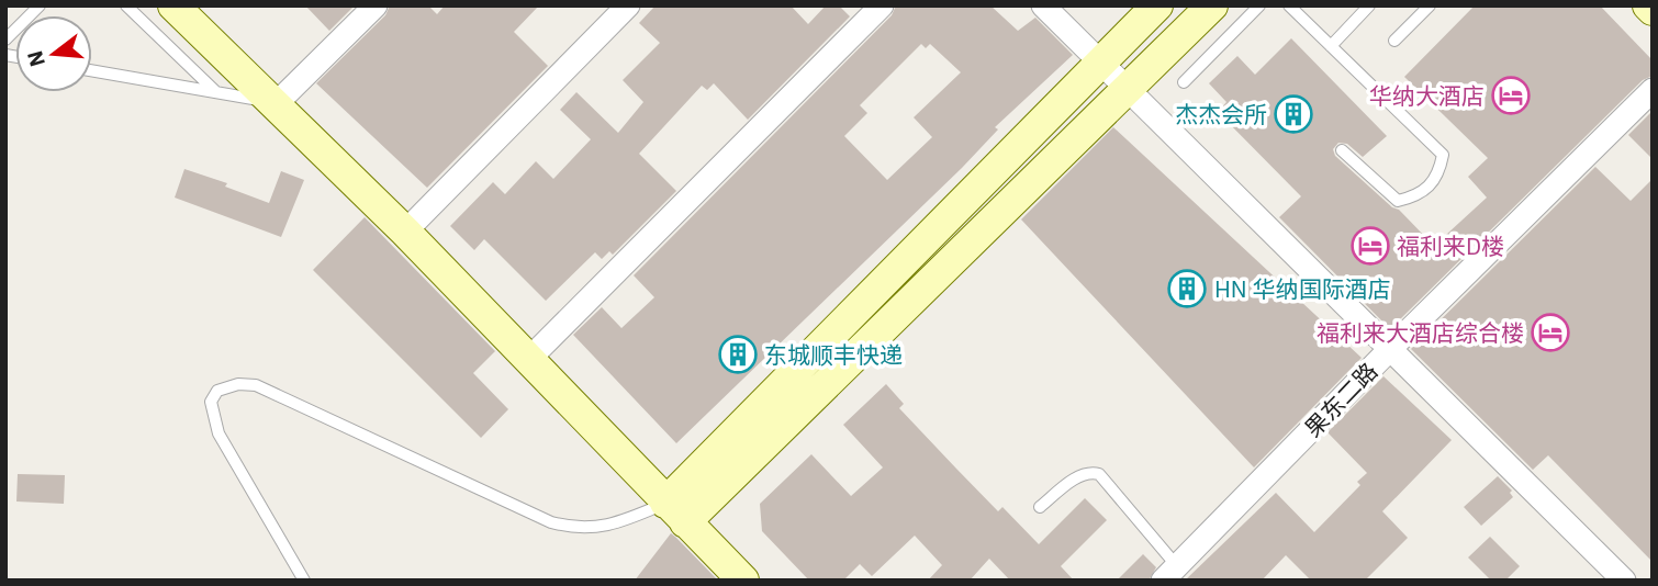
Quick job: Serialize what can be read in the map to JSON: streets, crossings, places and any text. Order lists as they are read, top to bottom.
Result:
{
  "streets": {
    "street": ["果东二路"]
  },
  "places": {
    "hotel": ["华纳大酒店", "福利来D楼", "福利来大酒店综合楼"],
    "building": ["杰杰会所", "HN 华纳国际酒店", "东城顺丰快递"]
  },
  "north": "left"
}
